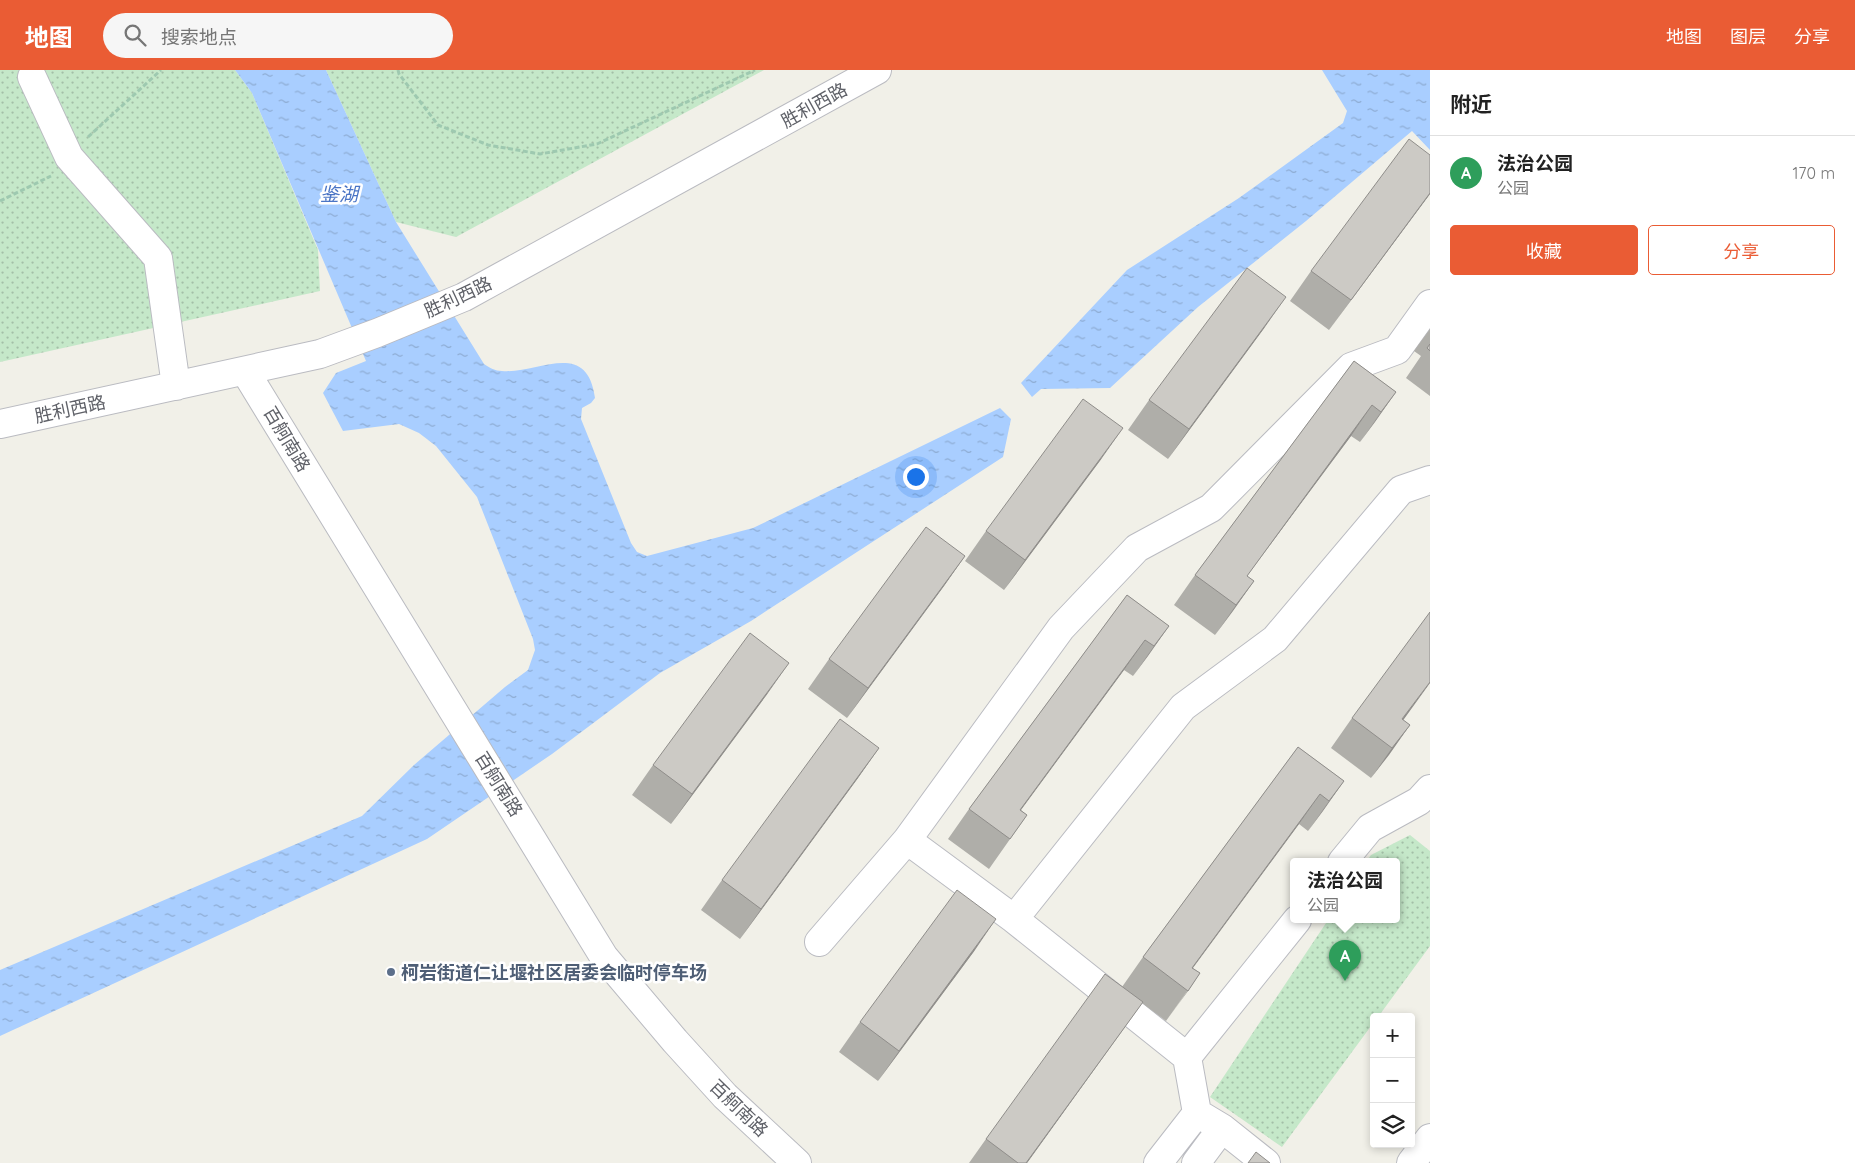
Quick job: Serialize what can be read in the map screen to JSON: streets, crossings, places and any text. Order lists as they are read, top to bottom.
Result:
{
  "streets": {
    "street": ["胜利西路", "百舸南路"]
  },
  "crossings": [
    ["胜利西路", "百舸南路"]
  ],
  "water": ["鉴湖"],
  "places": ["柯岩街道仁让堰社区居委会临时停车场"],
  "page": {
    "header": "地图",
    "search": "搜索地点",
    "nav": ["地图", "图层", "分享"],
    "heading": "附近",
    "list": [
      {
        "mark": "A",
        "name": "法治公园",
        "note": "公园",
        "value": "170 m"
      }
    ],
    "buttons": ["收藏", "分享"],
    "popup": ["法治公园", "公园"],
    "pins": "A",
    "map_buttons": ["+", "−"]
  }
}
